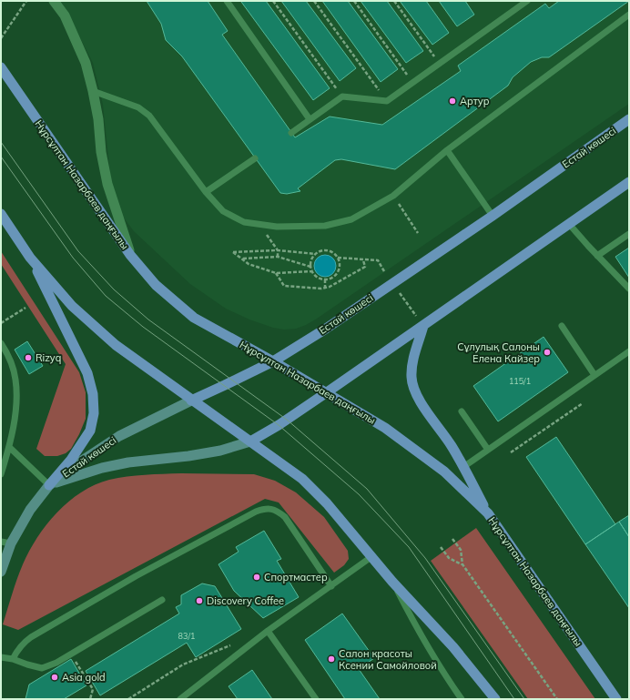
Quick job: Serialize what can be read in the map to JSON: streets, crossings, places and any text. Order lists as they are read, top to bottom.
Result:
{
  "streets": {
    "main road": ["Естай көшесі", "Нұрсұлтан Назарбаев даңғылы"]
  },
  "crossings": [
    ["Естай көшесі", "Нұрсұлтан Назарбаев даңғылы"]
  ],
  "places": [
    "Артур",
    "Сұлулық Салоны Елена Кайзер",
    "Rizyq",
    "Спортмастер",
    "Discovery Coffee",
    "Салон красоты Ксении Самойловой",
    "Asia gold"
  ],
  "house_numbers": ["115/1", "83/1"]
}
